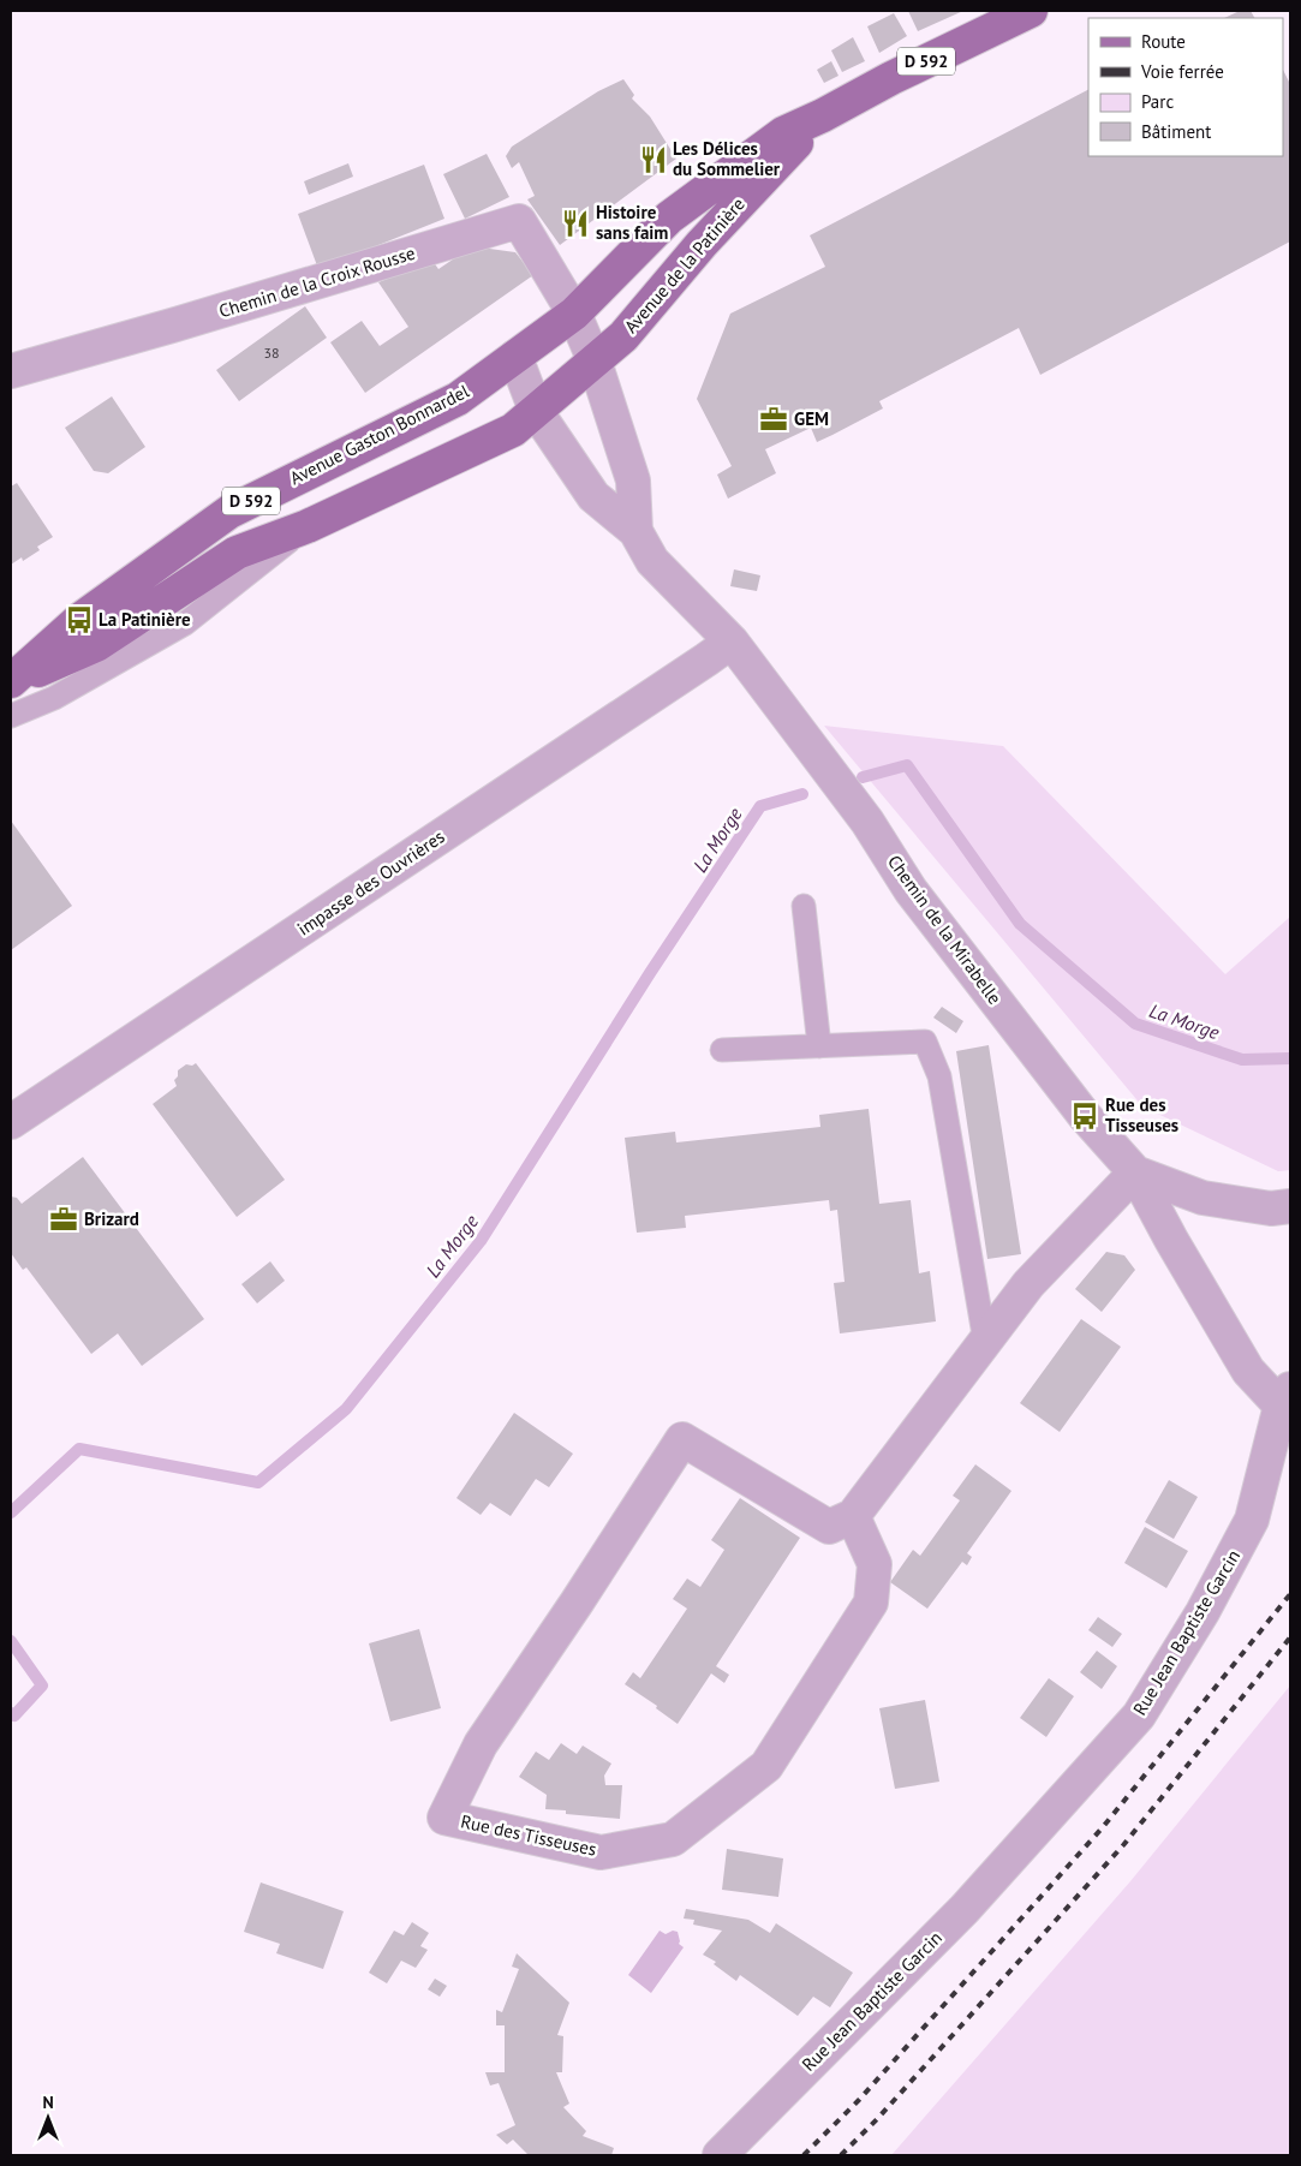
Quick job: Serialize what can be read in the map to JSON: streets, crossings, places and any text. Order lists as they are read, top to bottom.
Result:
{
  "streets": {
    "main road": ["D 592", "Avenue de la Patinière", "Avenue Gaston Bonnardel"],
    "street": [
      "Chemin de la Croix Rousse",
      "impasse des Ouvrières",
      "Chemin de la Mirabelle",
      "Rue Jean Baptiste Garcin",
      "Rue des Tisseuses"
    ]
  },
  "crossings": [
    ["Avenue de la Patinière", "Chemin de la Croix Rousse"],
    ["Avenue de la Patinière", "Avenue Gaston Bonnardel"],
    ["Avenue de la Patinière", "Chemin de la Mirabelle"],
    ["Chemin de la Croix Rousse", "Avenue Gaston Bonnardel"],
    ["Chemin de la Croix Rousse", "Chemin de la Mirabelle"],
    ["Avenue Gaston Bonnardel", "Chemin de la Mirabelle"],
    ["impasse des Ouvrières", "Chemin de la Mirabelle"],
    ["Chemin de la Mirabelle", "Rue Jean Baptiste Garcin"]
  ],
  "water": ["La Morge"],
  "places": {
    "restaurant": ["Les Délices du Sommelier", "Histoire sans faim"],
    "office": ["GEM", "Brizard"],
    "bus stop": ["La Patinière", "Rue des Tisseuses"]
  },
  "house_numbers": ["38"],
  "legend": [
    "Route",
    "Voie ferrée",
    "Parc",
    "Bâtiment"
  ],
  "north": "top"
}
